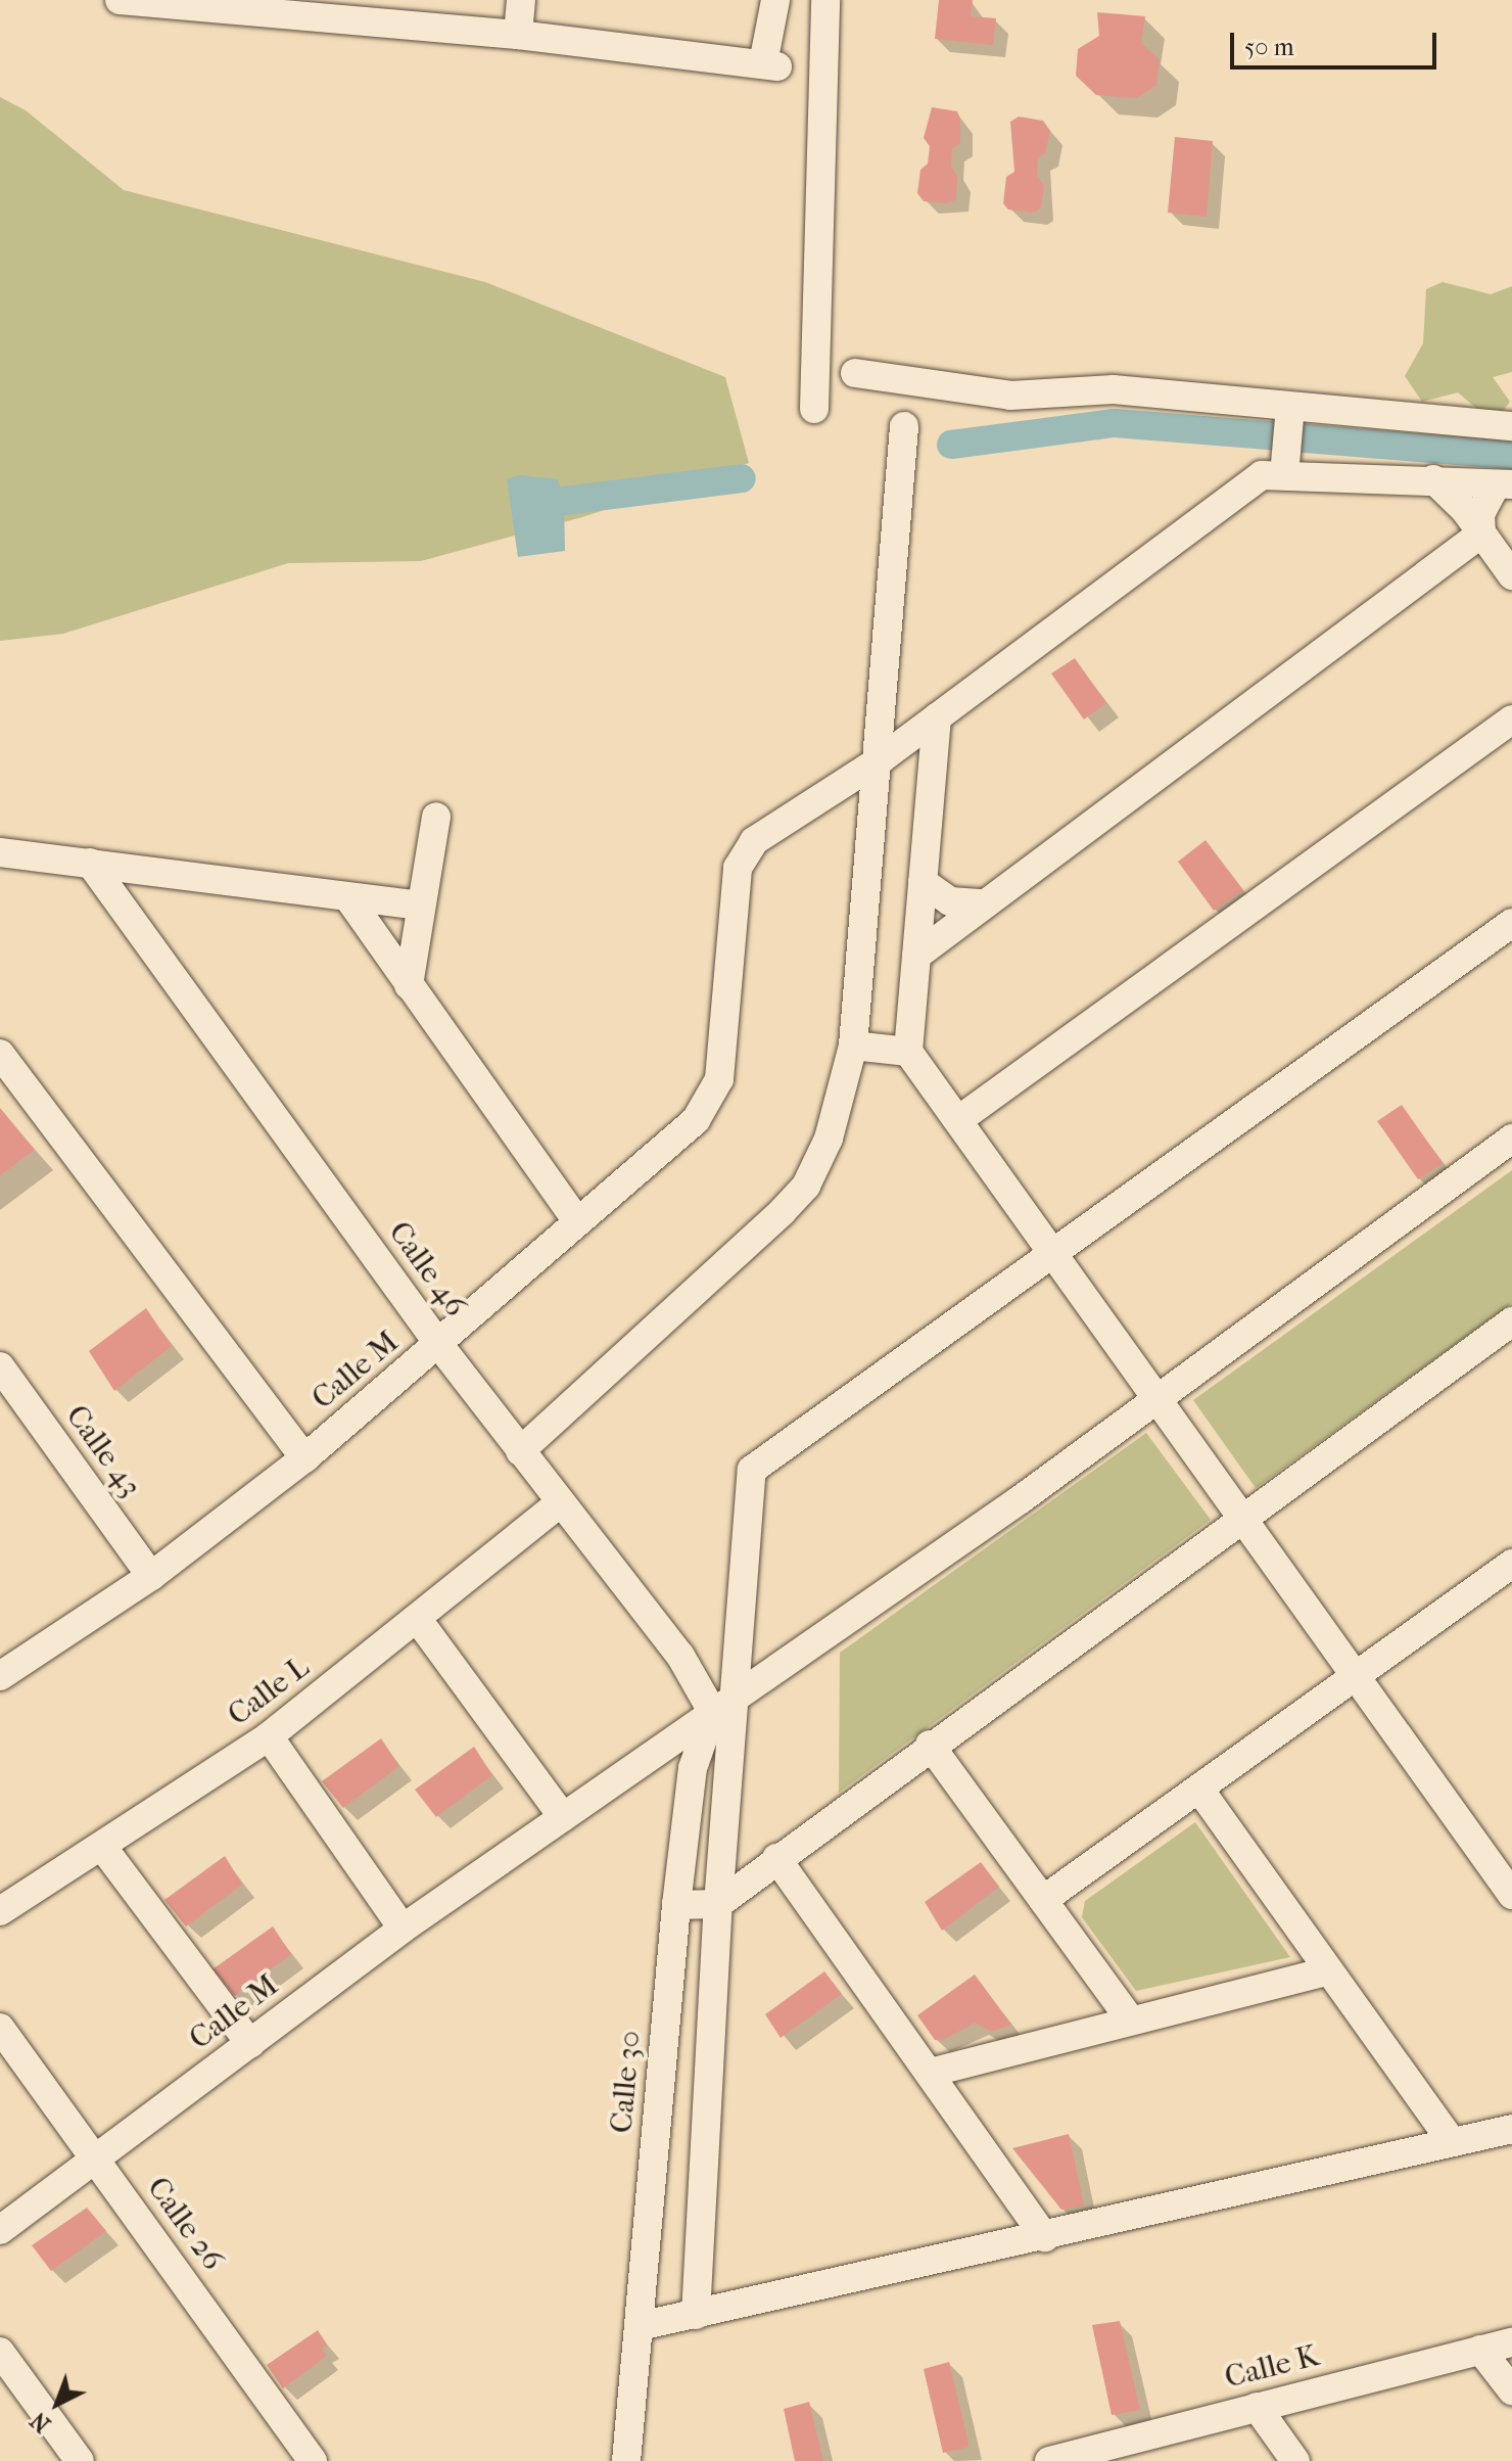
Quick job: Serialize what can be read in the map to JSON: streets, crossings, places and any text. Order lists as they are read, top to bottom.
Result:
{
  "streets": {
    "street": [
      "Calle 46",
      "Calle M",
      "Calle 43",
      "Calle L",
      "Calle 30",
      "Calle 26",
      "Calle K"
    ]
  },
  "crossings": [
    ["Calle 46", "Calle M"],
    ["Calle 46", "Calle L"],
    ["Calle 46", "Calle 30"],
    ["Calle M", "Calle 43"],
    ["Calle M", "Calle 30"],
    ["Calle M", "Calle 26"]
  ],
  "scale_bar": "50 m",
  "north": "bottom left"
}
